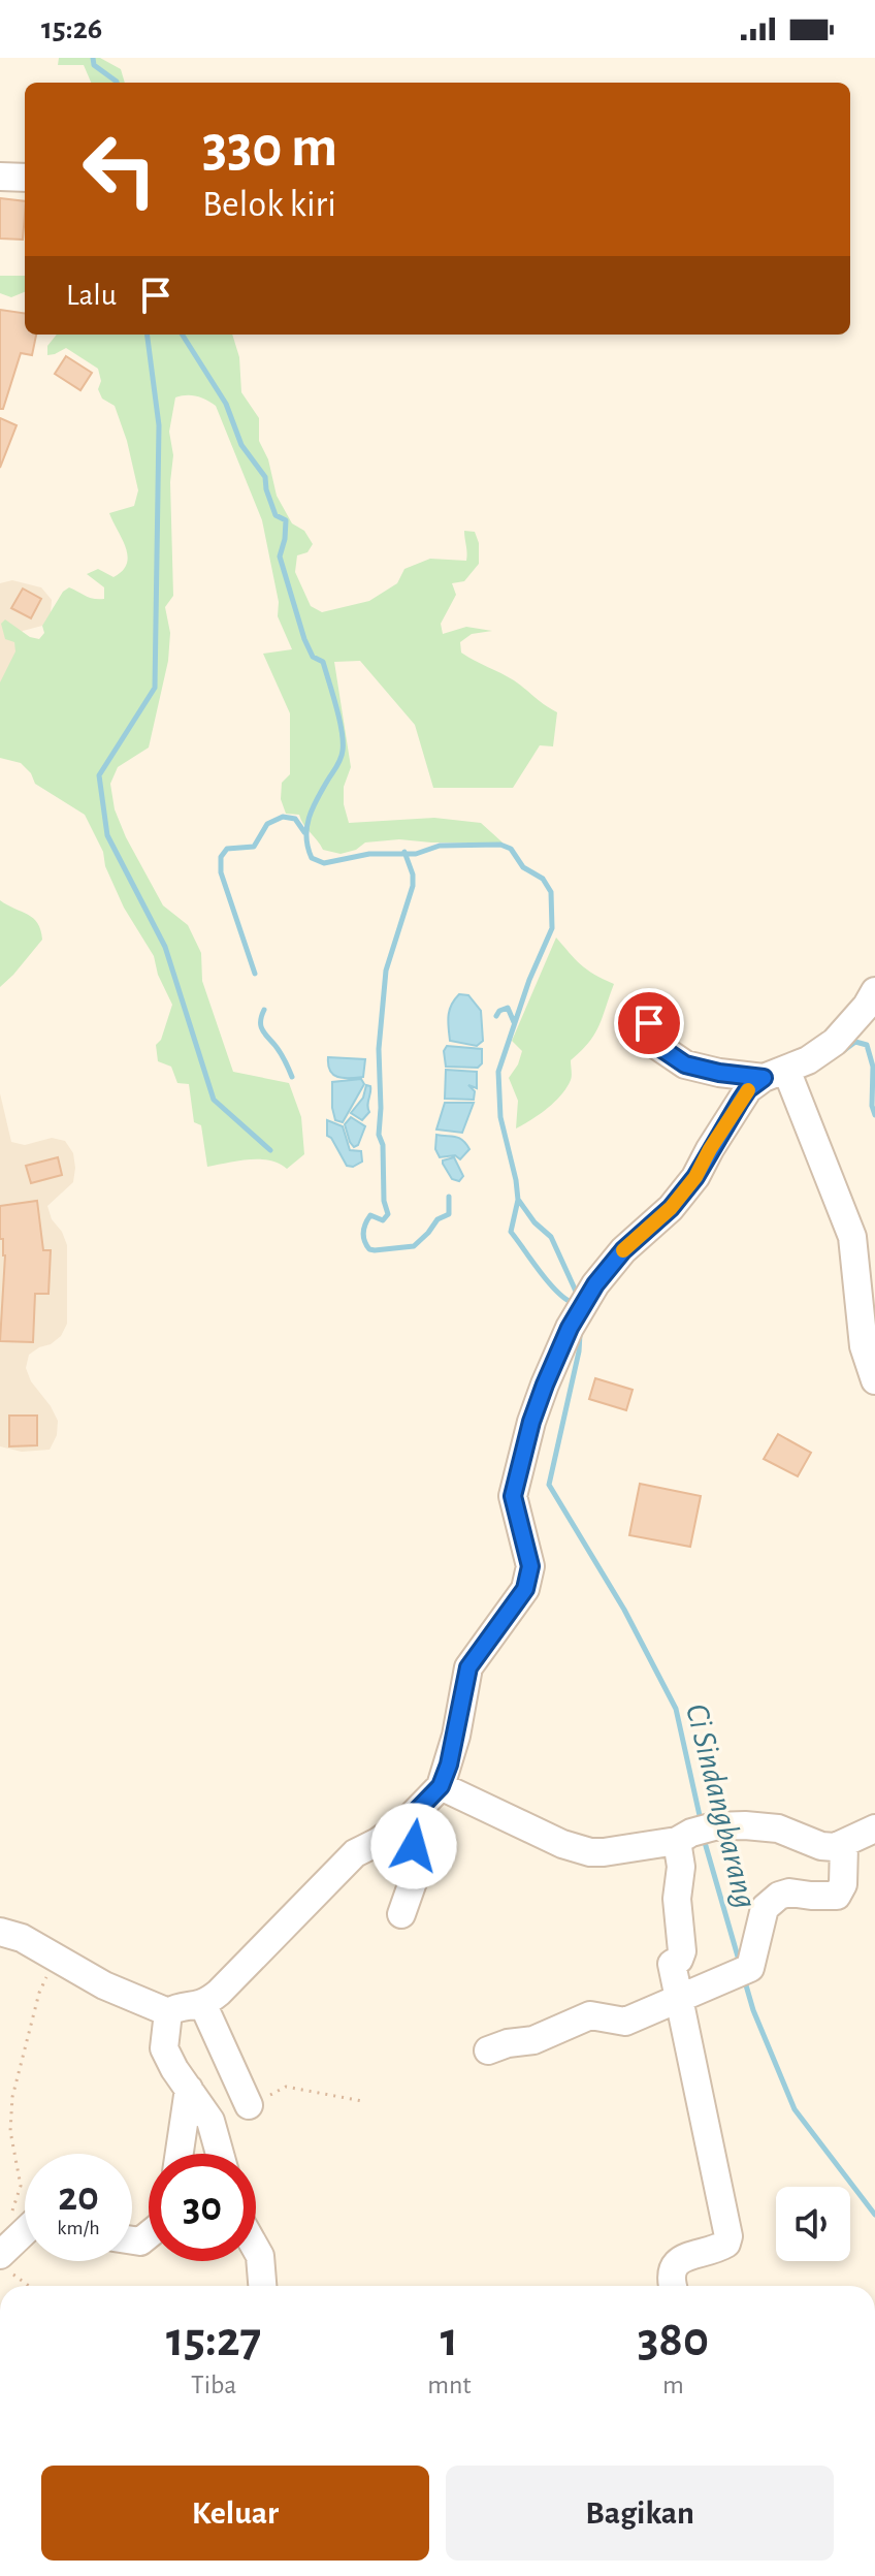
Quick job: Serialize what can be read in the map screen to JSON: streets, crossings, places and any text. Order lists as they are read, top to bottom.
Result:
{
  "water": ["Ci Sindangbarang"],
  "page": {
    "status": "15:26",
    "turn": ["330 m", "Belok kiri"],
    "then": "Lalu",
    "speed": "20 km/h",
    "limit": "30",
    "eta": [
      "15:27",
      "Tiba",
      "1",
      "mnt",
      "380",
      "m"
    ],
    "buttons": ["Keluar", "Bagikan"]
  }
}
